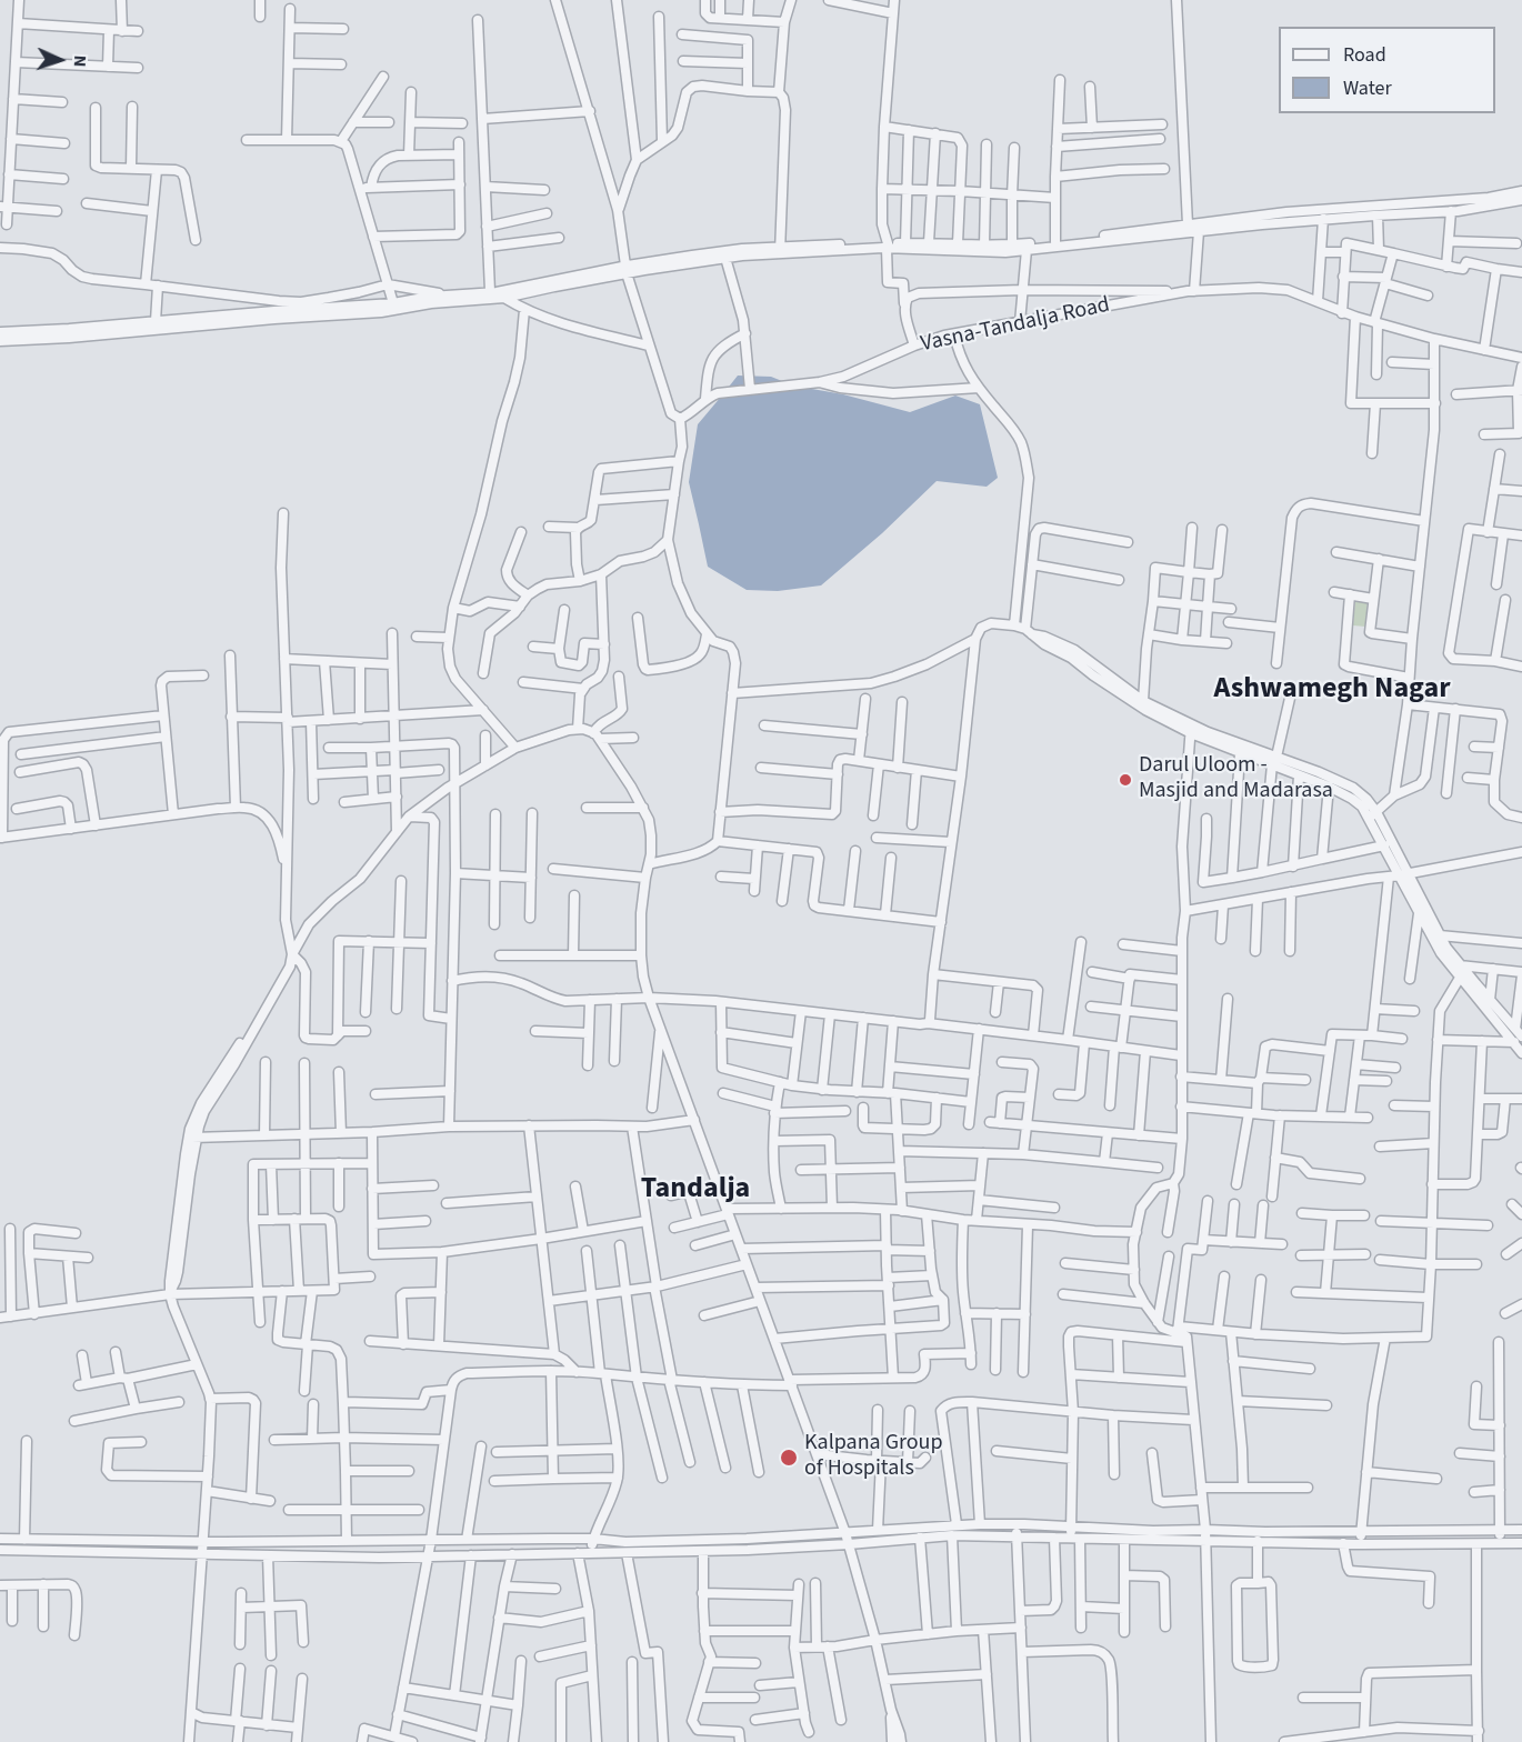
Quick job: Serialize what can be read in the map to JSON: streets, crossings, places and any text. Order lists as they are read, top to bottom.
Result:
{
  "streets": {
    "street": ["Vasna-Tandalja Road"]
  },
  "districts": ["Ashwamegh Nagar", "Tandalja"],
  "places": ["Darul Uloom - Masjid and Madarasa", "Kalpana Group of Hospitals"],
  "legend": ["Road", "Water"],
  "north": "right"
}
